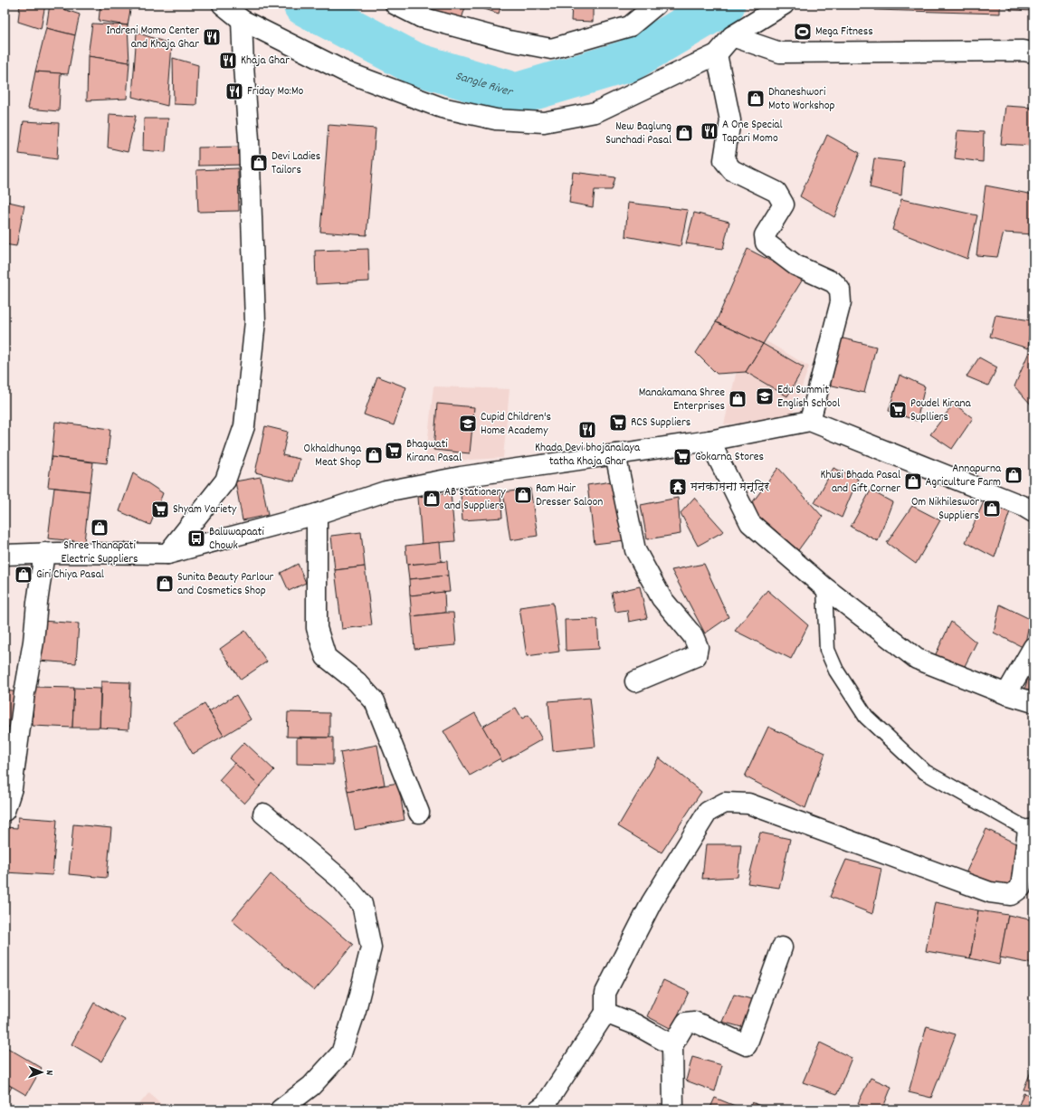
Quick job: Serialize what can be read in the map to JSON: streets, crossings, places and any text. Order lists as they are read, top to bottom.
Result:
{
  "water": ["Sangle River"],
  "places": {
    "sports": ["Mega Fitness"],
    "restaurant": [
      "Indreni Momo Center and Khaja Ghar",
      "Khaja Ghar",
      "Friday Mo:Mo",
      "A One Special Tapari Momo",
      "Khada Devi bhojanalaya tatha Khaja Ghar"
    ],
    "shop": [
      "Dhaneshwori Moto Workshop",
      "New Baglung Sunchadi Pasal",
      "Devi Ladies Tailors",
      "Manakamana Shree Enterprises",
      "Okhaldhunga Meat Shop",
      "Annapurna Agriculture Farm",
      "Khusi Bhada Pasal and Gift Corner",
      "Ram Hair Dresser Saloon",
      "AB Stationery and Suppliers",
      "Om Nikhileswor Suppliers",
      "Shree Thanapati Electric Suppliers",
      "Giri Chiya Pasal",
      "Sunita Beauty Parlour and Cosmetics Shop"
    ],
    "school or university": ["Edu Summit English School", "Cupid Children's Home Academy"],
    "supermarket": [
      "Poudel Kirana Suplliers",
      "RCS Suppliers",
      "Bhagwati Kirana Pasal",
      "Gokarna Stores",
      "Shyam Variety"
    ],
    "temple": ["मनकामना मन्दिर"],
    "bus stop": ["Baluwapaati Chowk"]
  },
  "north": "right"
}
